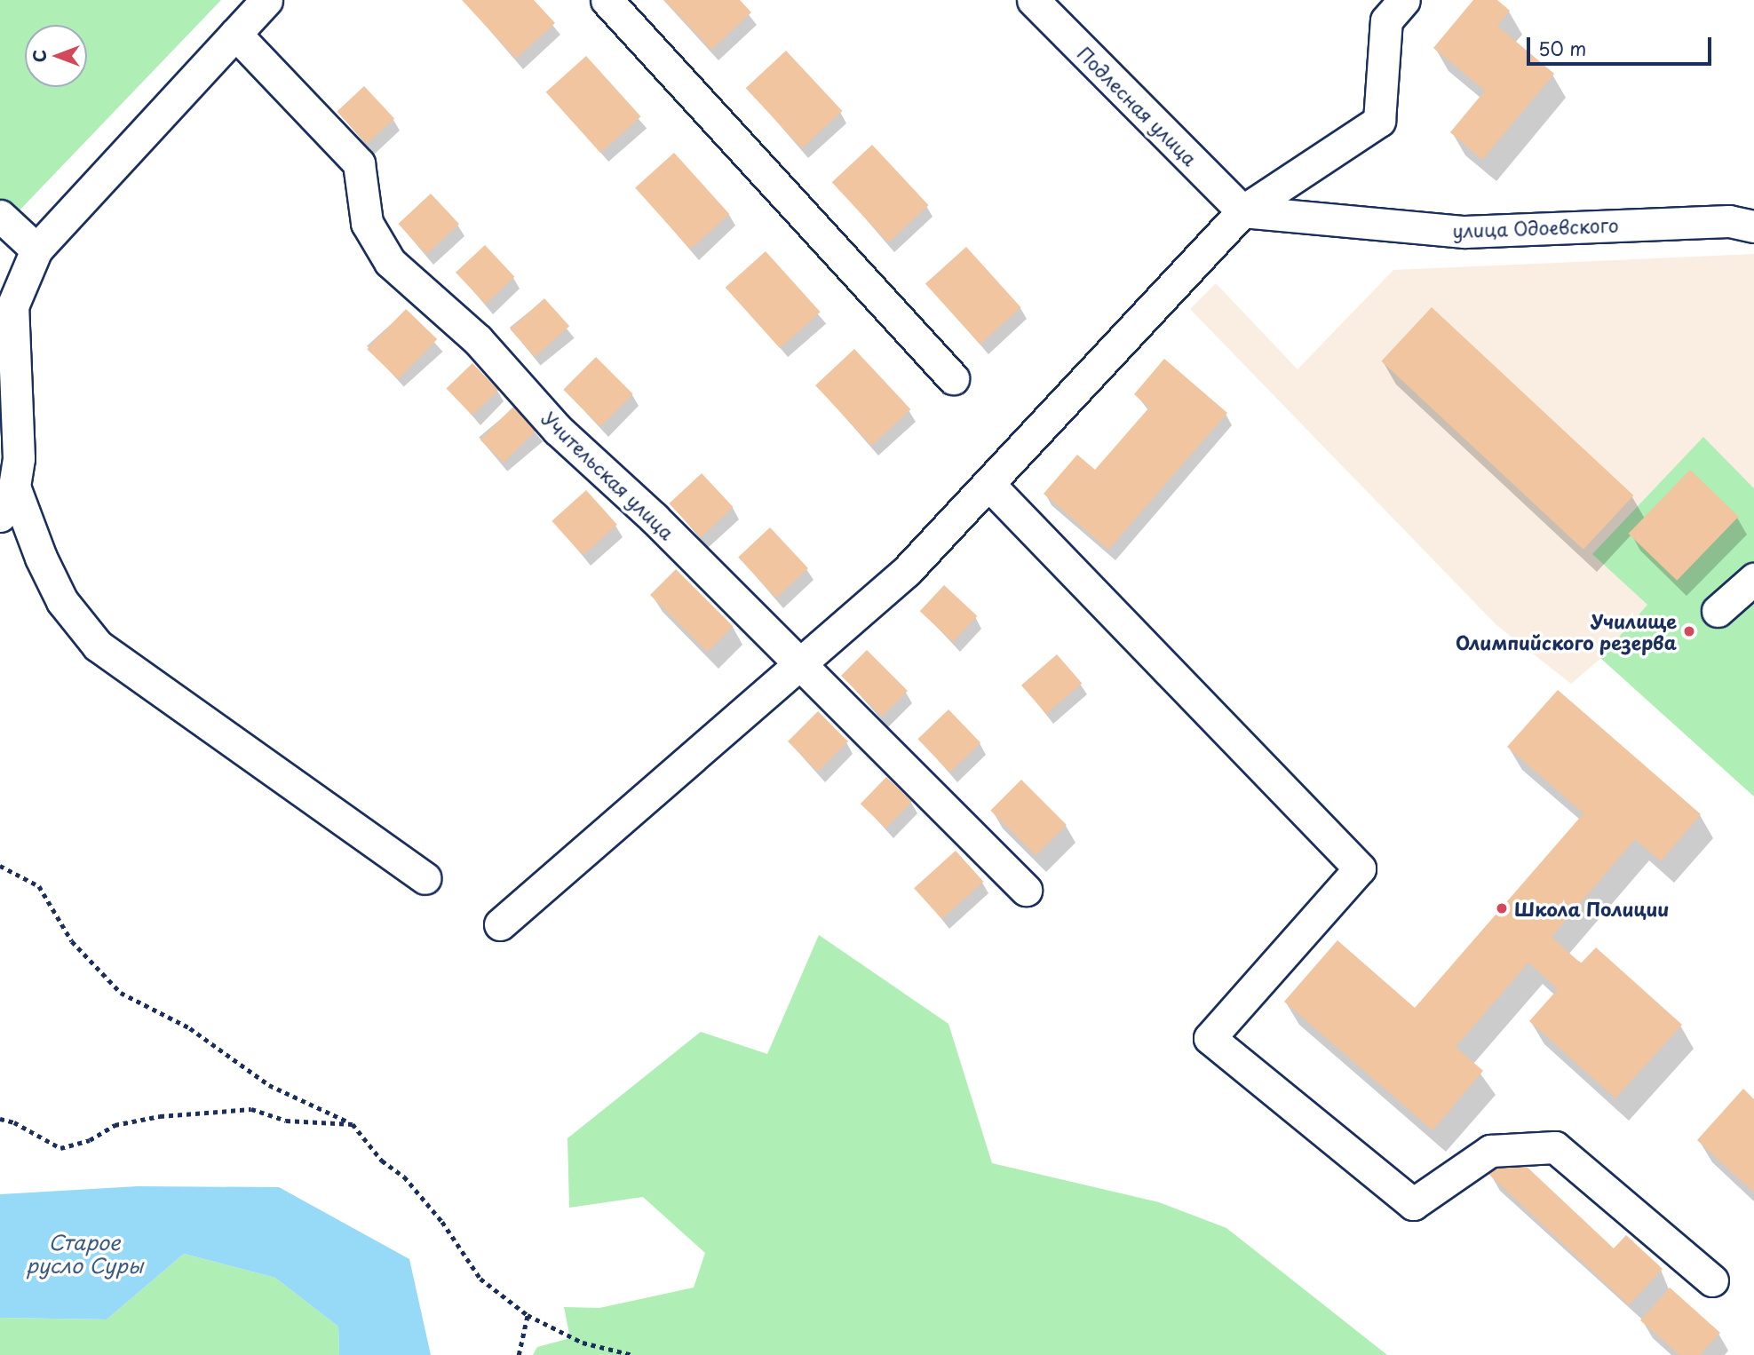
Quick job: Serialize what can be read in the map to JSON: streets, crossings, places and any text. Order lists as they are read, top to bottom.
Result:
{
  "streets": {
    "street": ["Подлесная улица", "улица Одоевского", "Учительская улица"]
  },
  "crossings": [
    ["Подлесная улица", "улица Одоевского"]
  ],
  "water": ["Старое русло Суры"],
  "places": ["Училище Олимпийского резерва", "Школа Полиции"],
  "scale_bar": "50 m",
  "north": "left"
}
